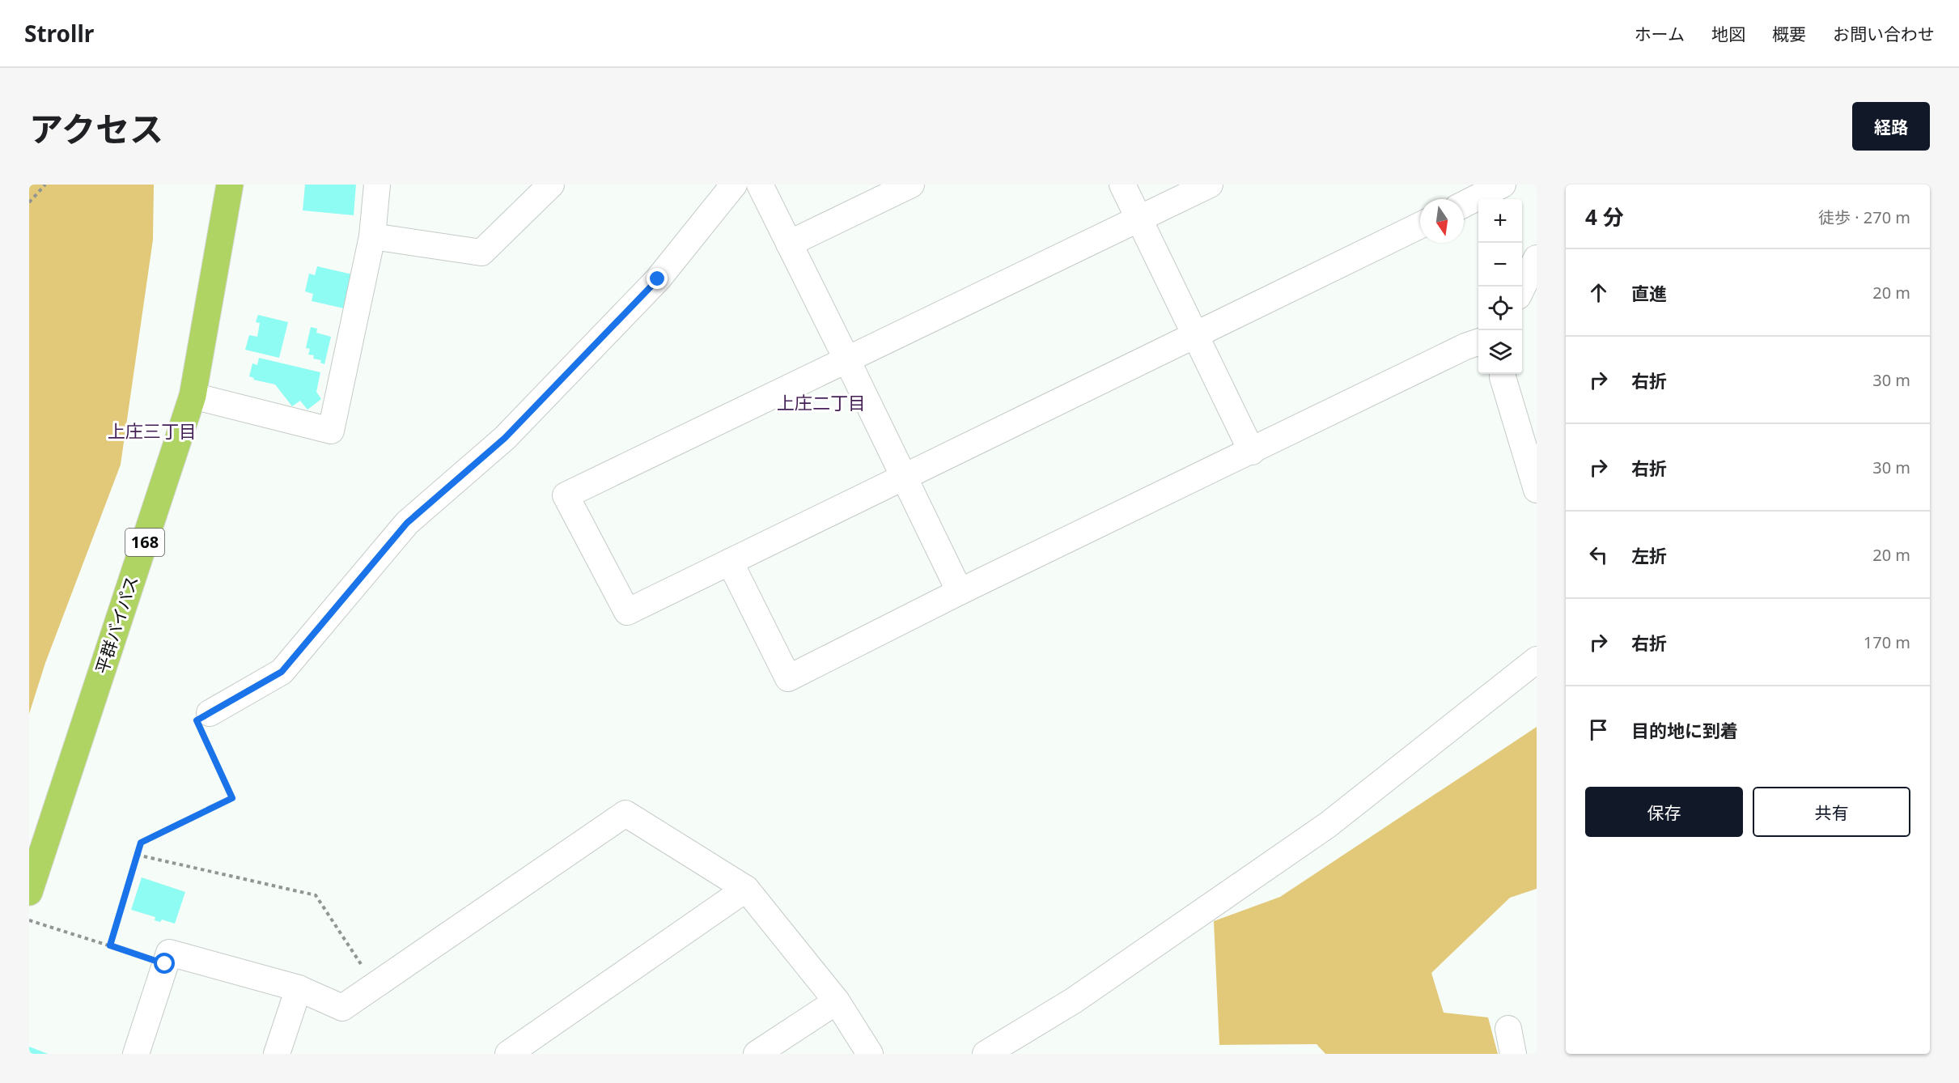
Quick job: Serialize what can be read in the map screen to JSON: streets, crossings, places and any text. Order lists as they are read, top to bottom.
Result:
{
  "streets": {
    "highway": ["168", "平群バイパス"]
  },
  "districts": ["上庄二丁目", "上庄三丁目"],
  "north": "bottom",
  "page": {
    "header": "Strollr",
    "nav": [
      "ホーム",
      "地図",
      "概要",
      "お問い合わせ"
    ],
    "title": "アクセス",
    "buttons": [
      "経路",
      ["保存", "共有"]
    ],
    "heading": ["4 分", "徒歩 · 270 m"],
    "map_buttons": ["+", "−"],
    "list": [
      ["直進", "20 m"],
      ["右折", "30 m"],
      ["右折", "30 m"],
      ["左折", "20 m"],
      ["右折", "170 m"],
      "目的地に到着"
    ]
  }
}
